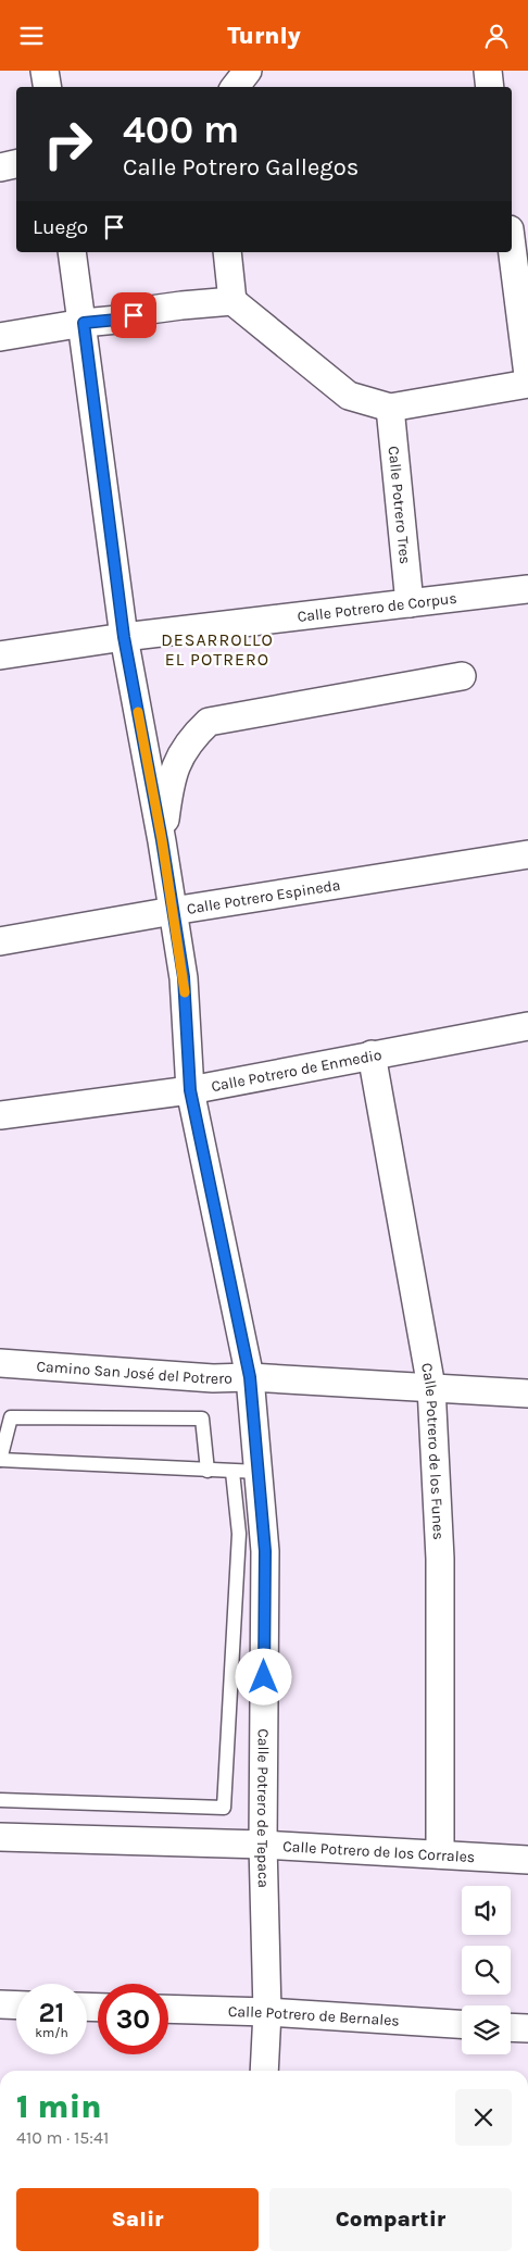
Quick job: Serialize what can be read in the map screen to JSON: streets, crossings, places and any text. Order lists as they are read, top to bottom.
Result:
{
  "streets": {
    "street": [
      "Calle Potrero Tres",
      "Calle Potrero de Corpus",
      "Calle Potrero Espineda",
      "Calle Potrero de Enmedio",
      "Camino San José del Potrero",
      "Calle Potrero de los Funes",
      "Calle Potrero de Tepaca",
      "Calle Potrero de los Corrales",
      "Calle Potrero de Bernales"
    ]
  },
  "crossings": [
    ["Calle Potrero Tres", "Calle Potrero de Corpus"],
    ["Calle Potrero de Corpus", "Calle Potrero de Tepaca"],
    ["Calle Potrero Espineda", "Calle Potrero de Tepaca"],
    ["Calle Potrero de Enmedio", "Calle Potrero de los Funes"],
    ["Calle Potrero de Enmedio", "Calle Potrero de Tepaca"],
    ["Camino San José del Potrero", "Calle Potrero de los Funes"],
    ["Camino San José del Potrero", "Calle Potrero de Tepaca"],
    ["Calle Potrero de los Funes", "Calle Potrero de los Corrales"],
    ["Calle Potrero de Tepaca", "Calle Potrero de los Corrales"],
    ["Calle Potrero de Tepaca", "Calle Potrero de Bernales"]
  ],
  "districts": ["DESARROLLO EL POTRERO"],
  "page": {
    "header": "Turnly",
    "turn": ["400 m", "Calle Potrero Gallegos"],
    "then": "Luego",
    "speed": "21 km/h",
    "limit": "30",
    "heading": ["1 min", "410 m · 15:41"],
    "buttons": ["Salir", "Compartir"]
  }
}
